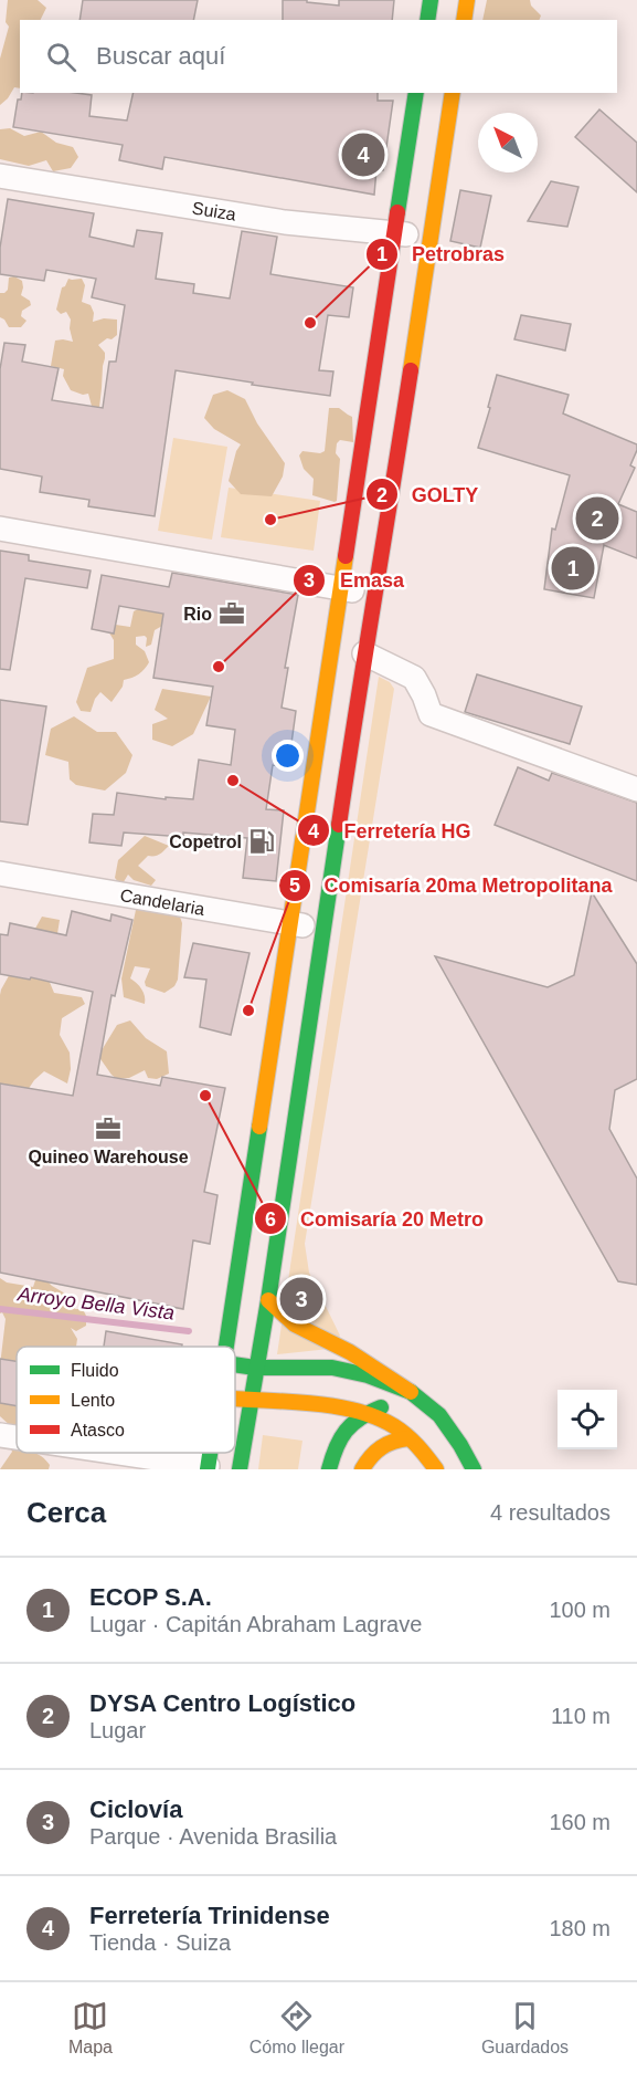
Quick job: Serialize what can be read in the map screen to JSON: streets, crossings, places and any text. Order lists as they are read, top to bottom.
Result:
{
  "streets": {
    "street": ["Suiza", "Candelaria"]
  },
  "water": ["Arroyo Bella Vista"],
  "places": {
    "other": [
      "Petrobras",
      "GOLTY",
      "Emasa",
      "Ferretería HG",
      "Comisaría 20ma Metropolitana",
      "Comisaría 20 Metro"
    ],
    "office": ["Rio", "Quineo Warehouse"],
    "fuel station": ["Copetrol"]
  },
  "legend": ["Fluido", "Lento", "Atasco"],
  "north": "top left",
  "page": {
    "search": "Buscar aquí",
    "pins": [
      "4",
      "2",
      "1",
      "3"
    ],
    "heading": ["Cerca", "4 resultados"],
    "list": [
      {
        "mark": "1",
        "name": "ECOP S.A.",
        "note": "Lugar · Capitán Abraham Lagrave",
        "value": "100 m"
      },
      {
        "mark": "2",
        "name": "DYSA Centro Logístico",
        "note": "Lugar",
        "value": "110 m"
      },
      {
        "mark": "3",
        "name": "Ciclovía",
        "note": "Parque · Avenida Brasilia",
        "value": "160 m"
      },
      {
        "mark": "4",
        "name": "Ferretería Trinidense",
        "note": "Tienda · Suiza",
        "value": "180 m"
      }
    ],
    "nav": ["Mapa", "Cómo llegar", "Guardados"]
  }
}
